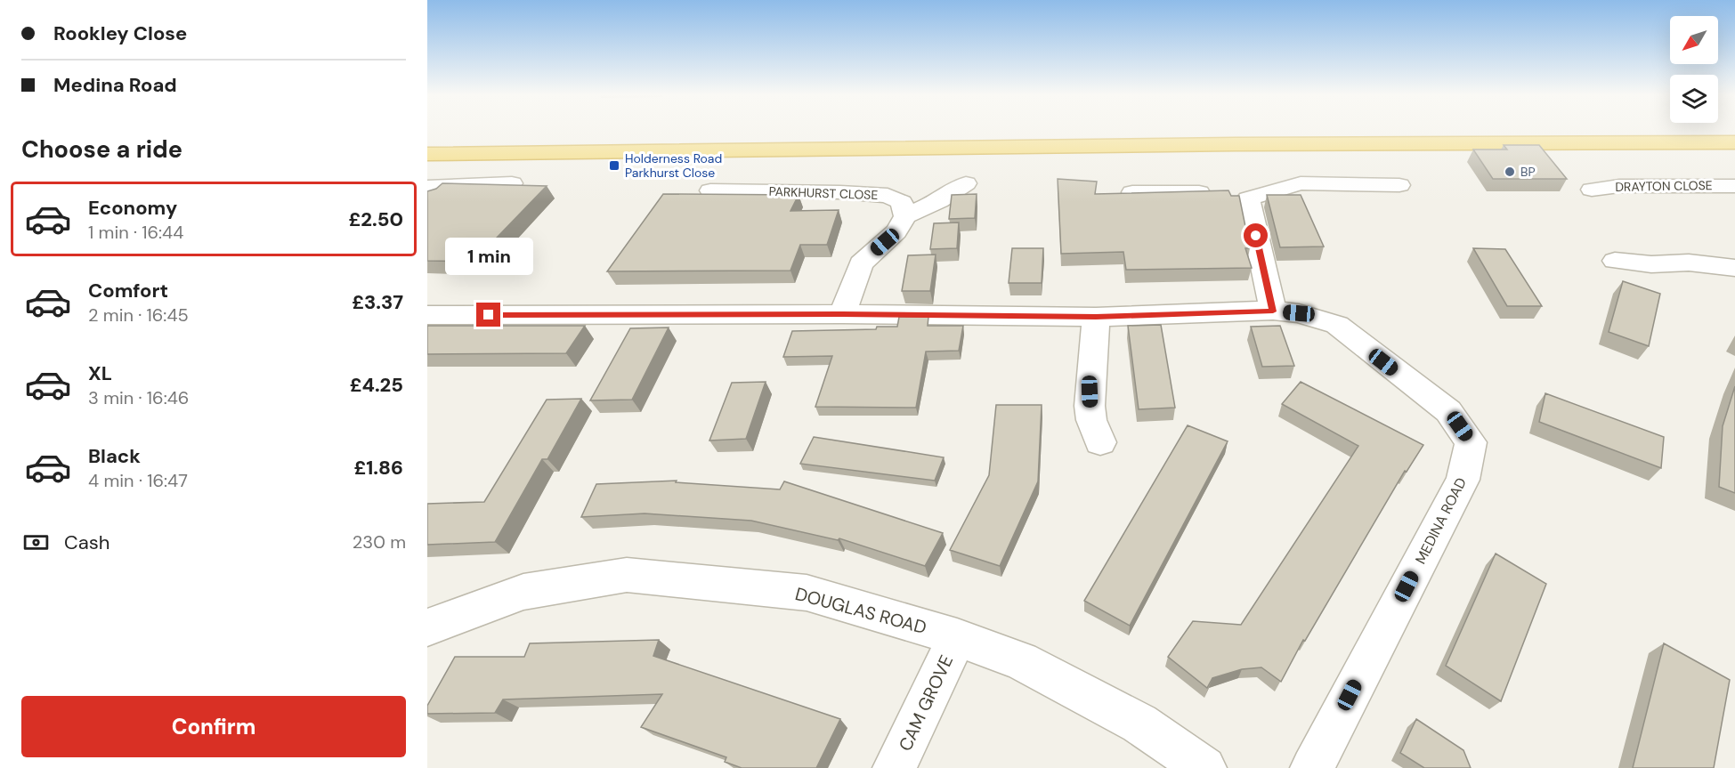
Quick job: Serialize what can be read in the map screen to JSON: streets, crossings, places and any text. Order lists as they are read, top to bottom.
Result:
{
  "streets": {
    "street": [
      "DRAYTON CLOSE",
      "PARKHURST CLOSE",
      "MEDINA ROAD",
      "DOUGLAS ROAD",
      "CAM GROVE"
    ]
  },
  "crossings": [
    ["DOUGLAS ROAD", "CAM GROVE"]
  ],
  "places": {
    "transit": ["Holderness Road Parkhurst Close"],
    "other": ["BP"]
  },
  "north": "bottom left",
  "page": {
    "banner": ["Rookley Close", "Medina Road"],
    "heading": "Choose a ride",
    "list": [
      {
        "name": "Economy",
        "note": "1 min · 16:44",
        "value": "£2.50"
      },
      {
        "name": "Comfort",
        "note": "2 min · 16:45",
        "value": "£3.37"
      },
      {
        "name": "XL",
        "note": "3 min · 16:46",
        "value": "£4.25"
      },
      {
        "name": "Black",
        "note": "4 min · 16:47",
        "value": "£1.86"
      }
    ],
    "bubble": "1 min",
    "pay": ["Cash", "230 m"],
    "buttons": "Confirm"
  }
}
